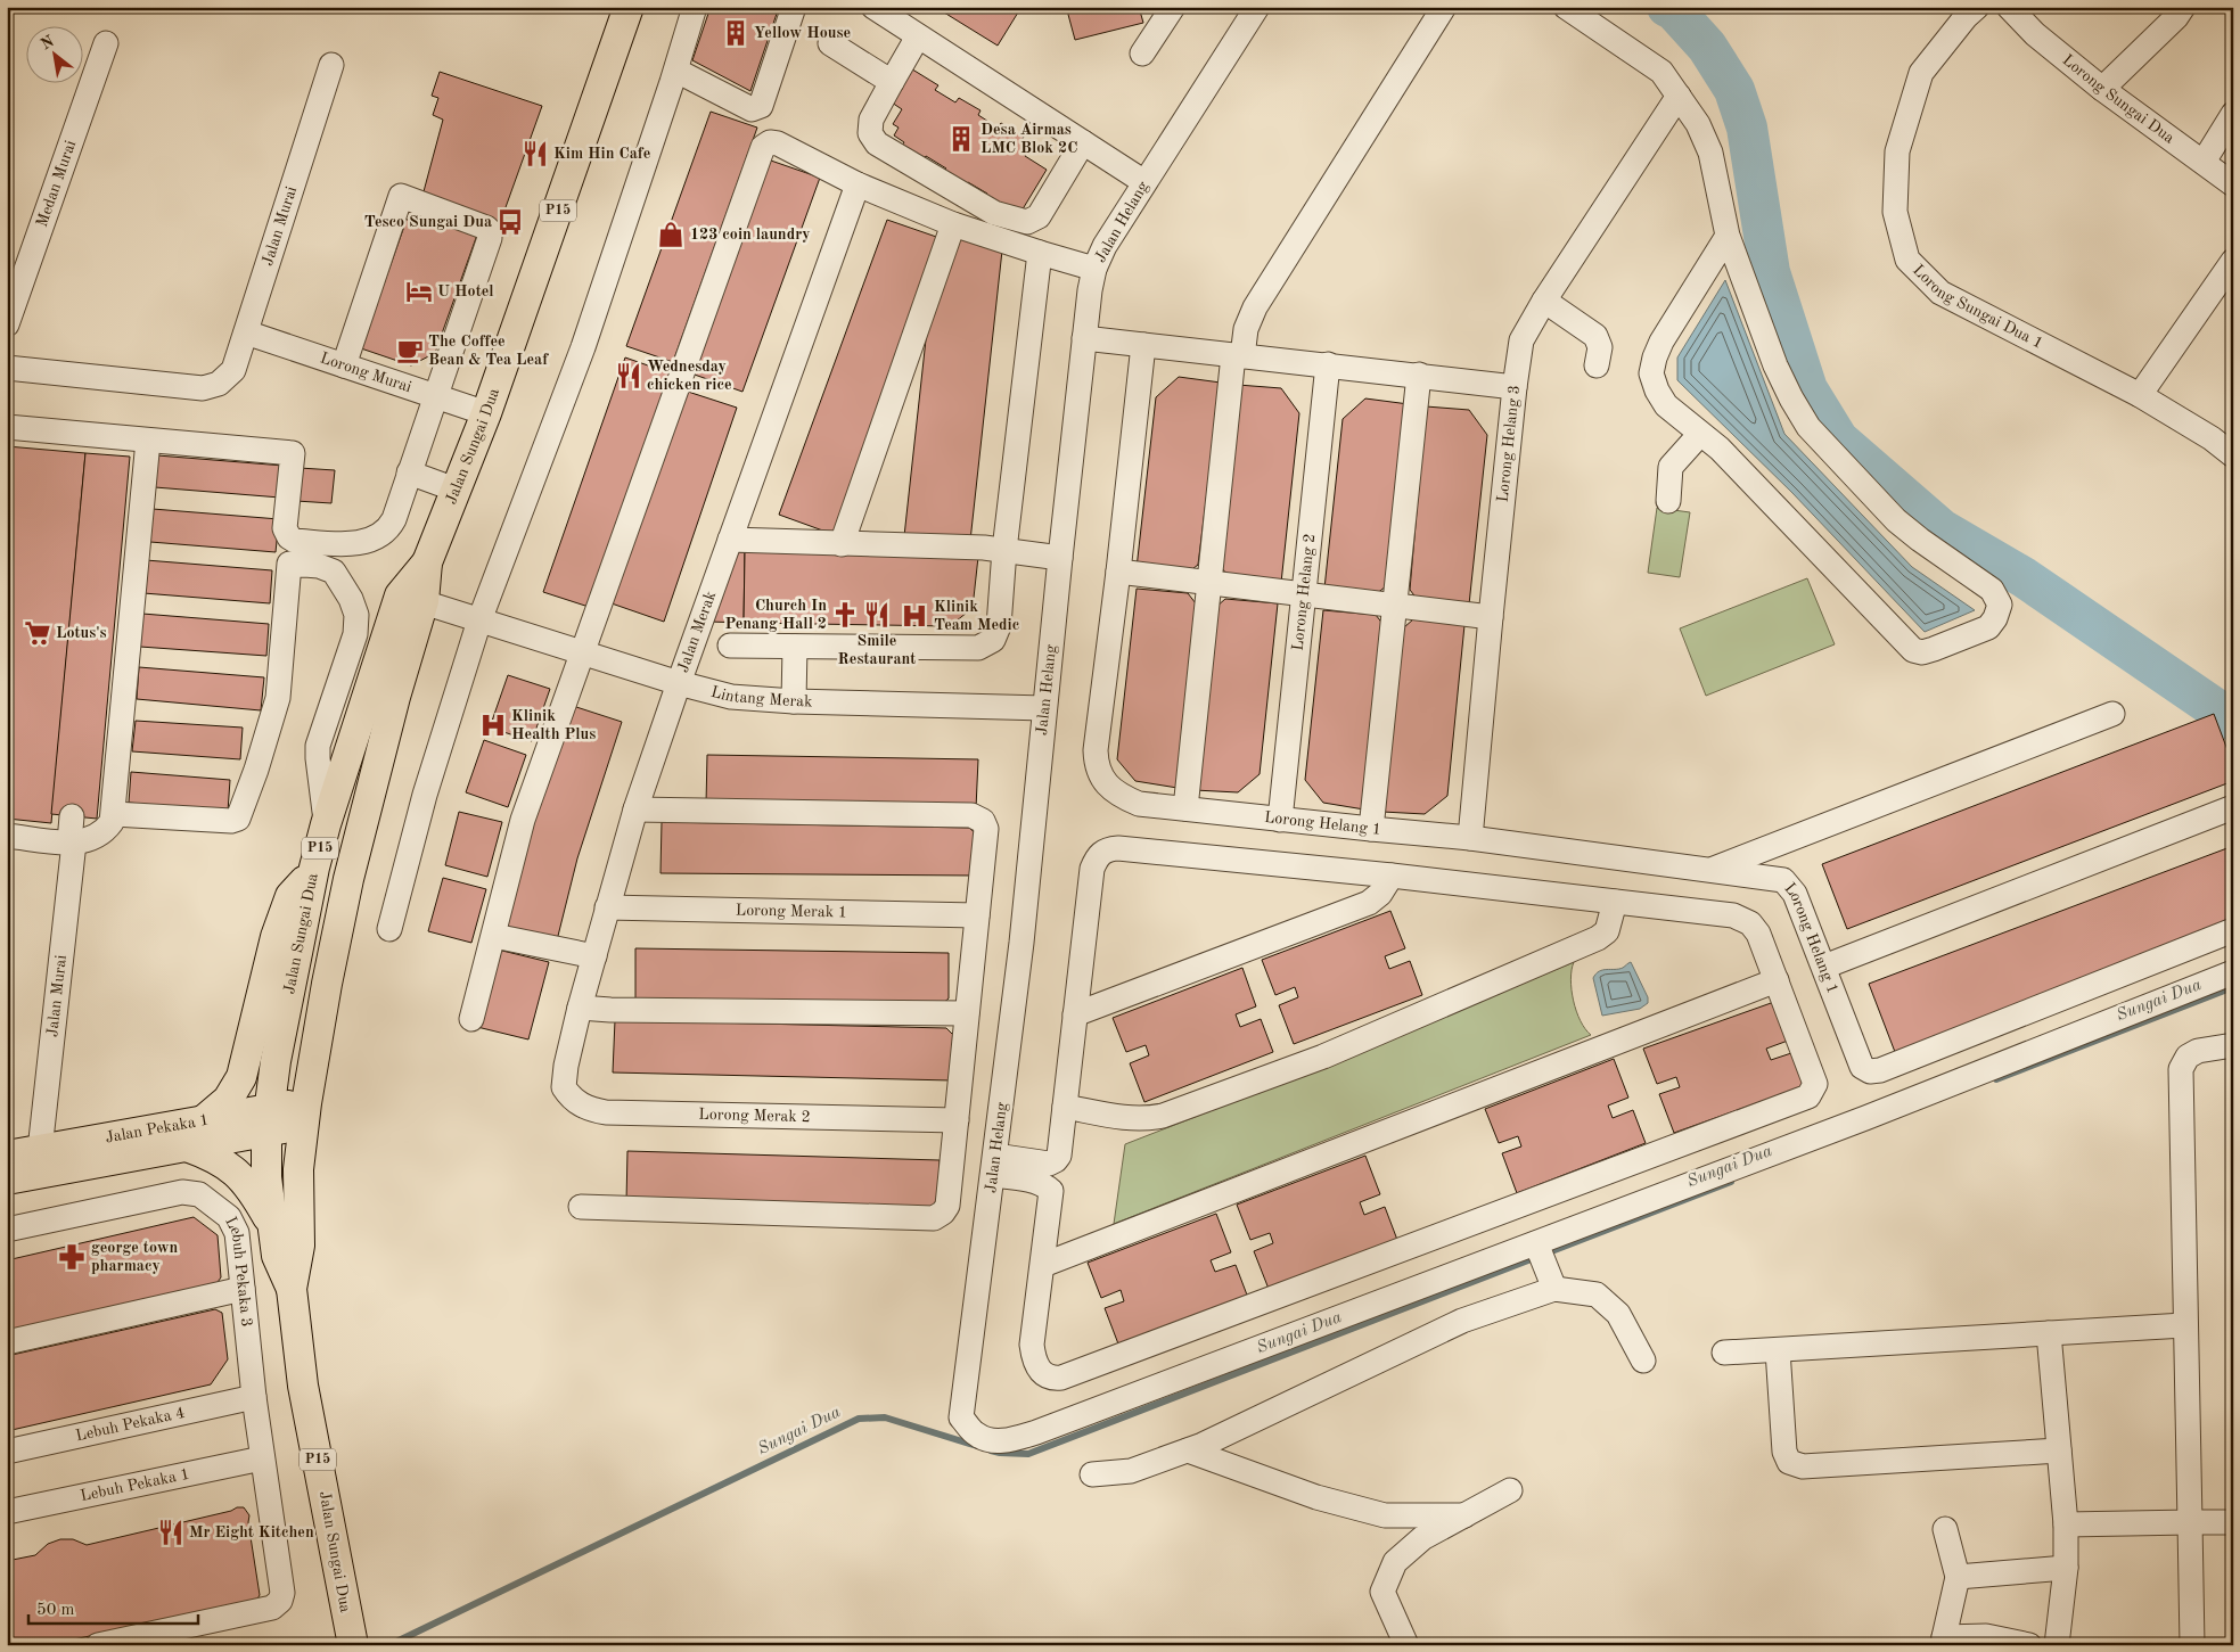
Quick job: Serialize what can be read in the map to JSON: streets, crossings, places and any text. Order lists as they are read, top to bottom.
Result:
{
  "streets": {
    "main road": ["P15", "Jalan Sungai Dua", "Jalan Pekaka 1"],
    "street": [
      "Lorong Sungai Dua",
      "Medan Murai",
      "Jalan Helang",
      "Jalan Murai",
      "Lorong Sungai Dua 1",
      "Lorong Murai",
      "Lorong Helang 3",
      "Lorong Helang 2",
      "Jalan Merak",
      "Lintang Merak",
      "Lorong Helang 1",
      "Lorong Merak 1",
      "Lorong Merak 2",
      "Lebuh Pekaka 3",
      "Lebuh Pekaka 4",
      "Lebuh Pekaka 1"
    ]
  },
  "crossings": [
    ["Jalan Helang", "Lintang Merak"],
    ["Jalan Murai", "Lorong Murai"],
    ["Jalan Murai", "Jalan Pekaka 1"],
    ["Lorong Murai", "Jalan Sungai Dua"],
    ["Lorong Helang 3", "Lorong Helang 1"],
    ["Jalan Sungai Dua", "Lintang Merak"],
    ["Jalan Sungai Dua", "Jalan Pekaka 1"],
    ["Lorong Helang 2", "Lorong Helang 1"],
    ["Jalan Merak", "Lintang Merak"],
    ["Jalan Merak", "Lorong Merak 1"],
    ["Jalan Merak", "Lorong Merak 2"],
    ["Lebuh Pekaka 3", "Lebuh Pekaka 4"],
    ["Lebuh Pekaka 3", "Lebuh Pekaka 1"]
  ],
  "water": ["Sungai Dua"],
  "places": {
    "building": ["Yellow House", "Desa Airmas LMC Blok 2C"],
    "restaurant": [
      "Kim Hin Cafe",
      "Wednesday chicken rice",
      "Smile Restaurant",
      "Mr Eight Kitchen"
    ],
    "bus stop": ["Tesco Sungai Dua"],
    "shop": ["123 coin laundry"],
    "hotel": ["U Hotel"],
    "cafe": ["The Coffee Bean & Tea Leaf"],
    "church": ["Church In Penang Hall 2"],
    "hospital": ["Klinik Team Medic", "Klinik Health Plus"],
    "supermarket": ["Lotus's"],
    "pharmacy": ["george town pharmacy"]
  },
  "scale_bar": "50 m",
  "north": "top left"
}
